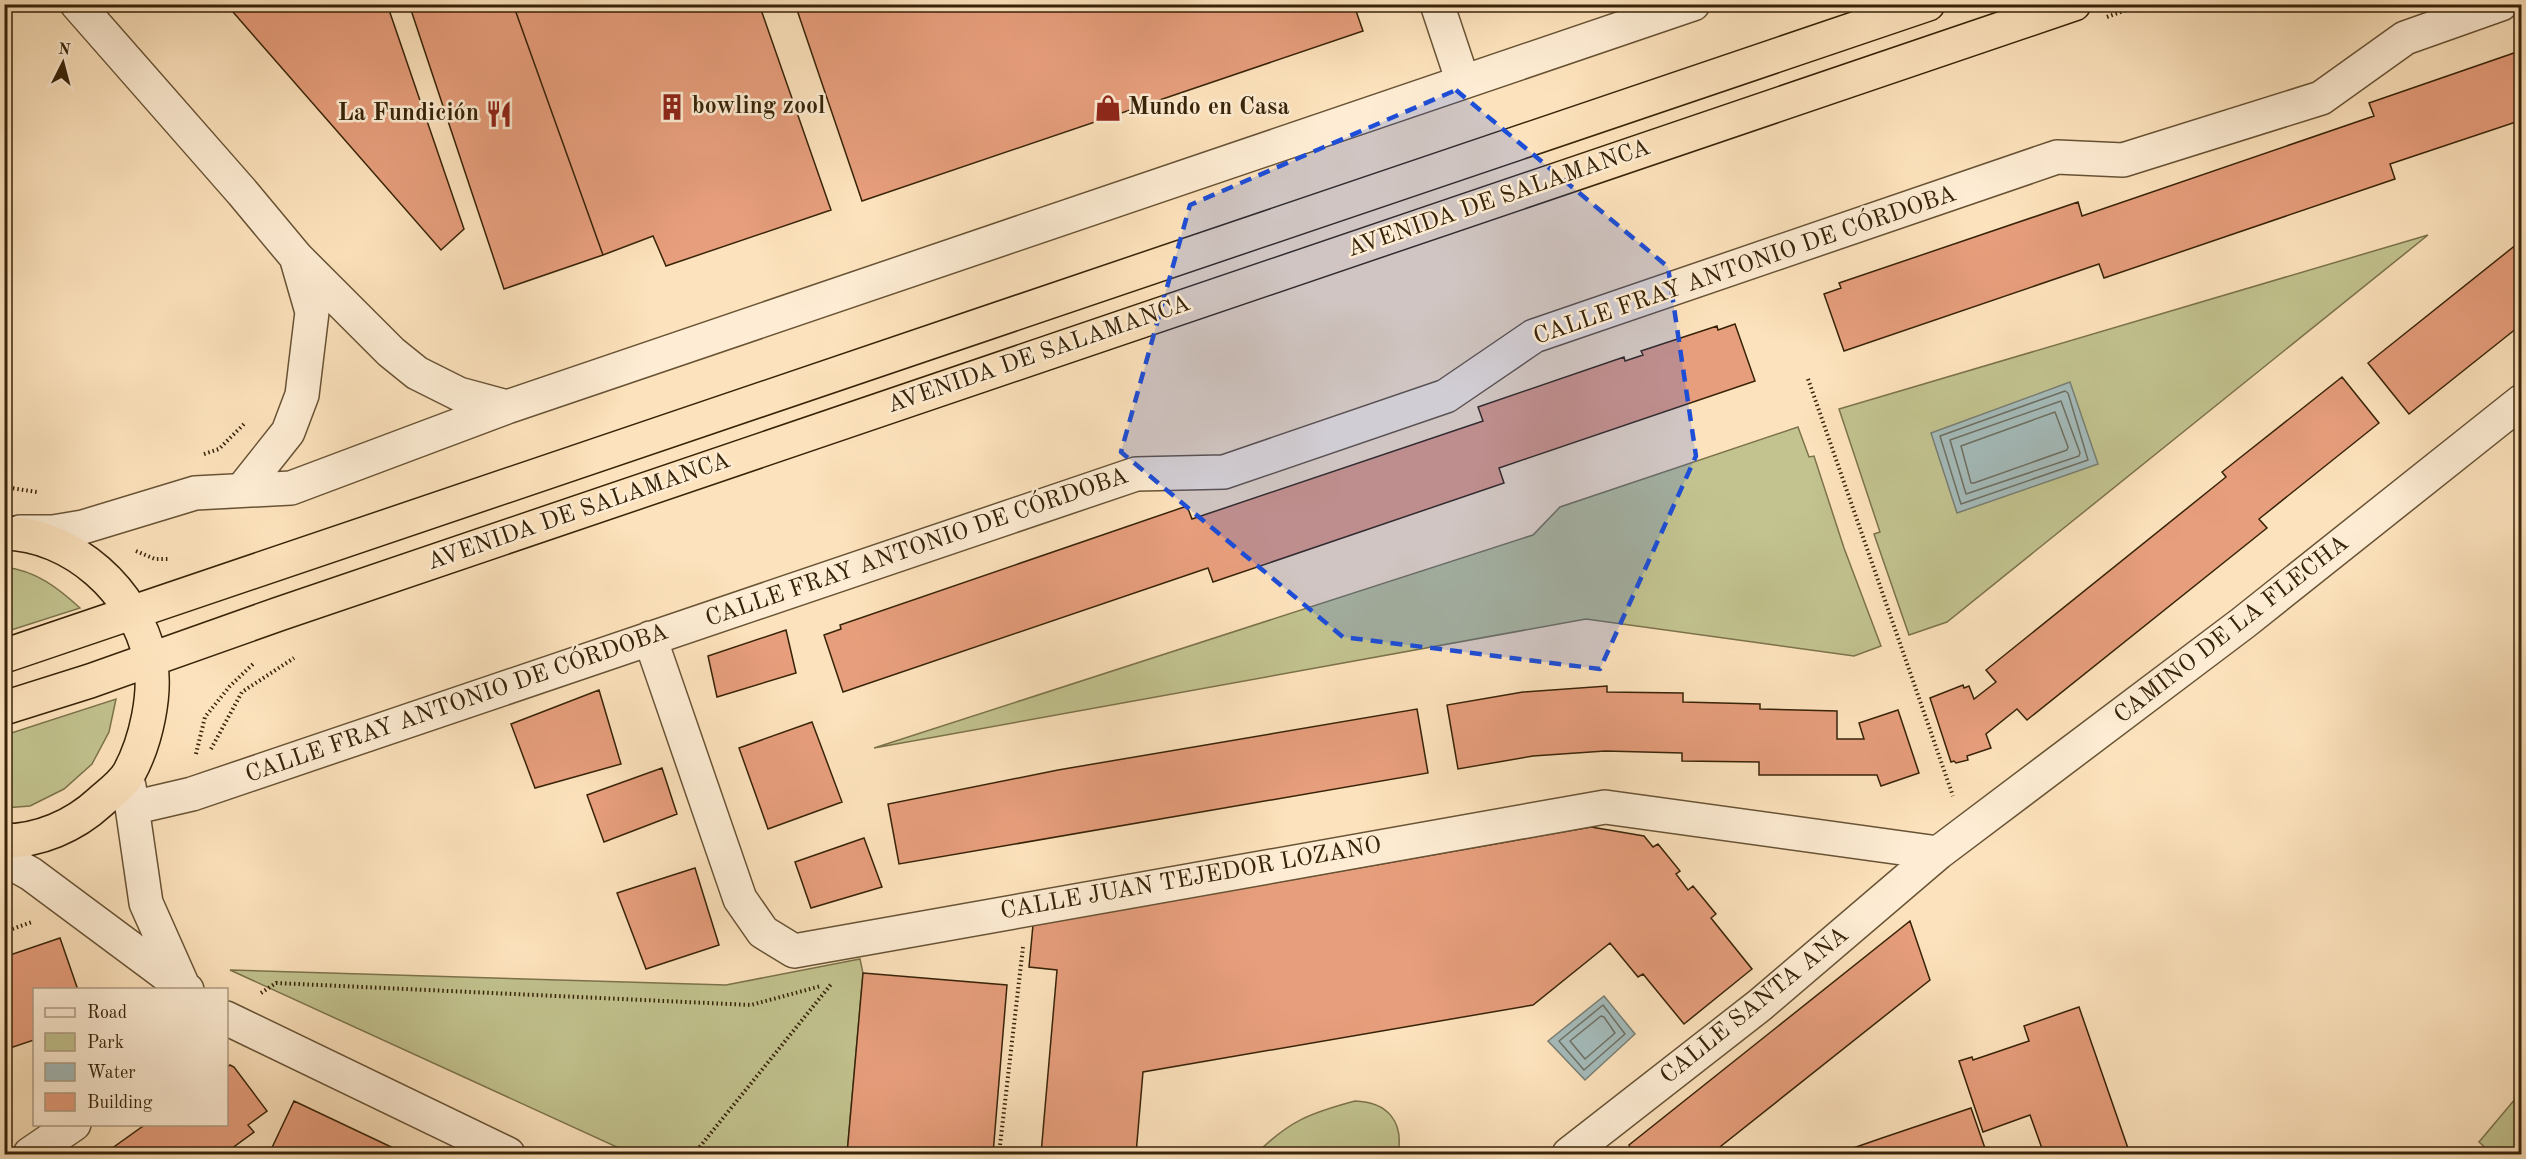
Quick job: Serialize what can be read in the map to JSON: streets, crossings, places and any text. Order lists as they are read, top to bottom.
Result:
{
  "streets": {
    "highway": ["AVENIDA DE SALAMANCA"],
    "street": [
      "CALLE FRAY ANTONIO DE CÓRDOBA",
      "CAMINO DE LA FLECHA",
      "CALLE JUAN TEJEDOR LOZANO",
      "CALLE SANTA ANA"
    ]
  },
  "crossings": [
    ["CALLE FRAY ANTONIO DE CÓRDOBA", "CALLE JUAN TEJEDOR LOZANO"],
    ["CAMINO DE LA FLECHA", "CALLE JUAN TEJEDOR LOZANO"],
    ["CAMINO DE LA FLECHA", "CALLE SANTA ANA"],
    ["CALLE JUAN TEJEDOR LOZANO", "CALLE SANTA ANA"]
  ],
  "places": {
    "building": ["bowling zool"],
    "shop": ["Mundo en Casa"],
    "restaurant": ["La Fundición"]
  },
  "legend": [
    "Road",
    "Park",
    "Water",
    "Building"
  ],
  "north": "top"
}
